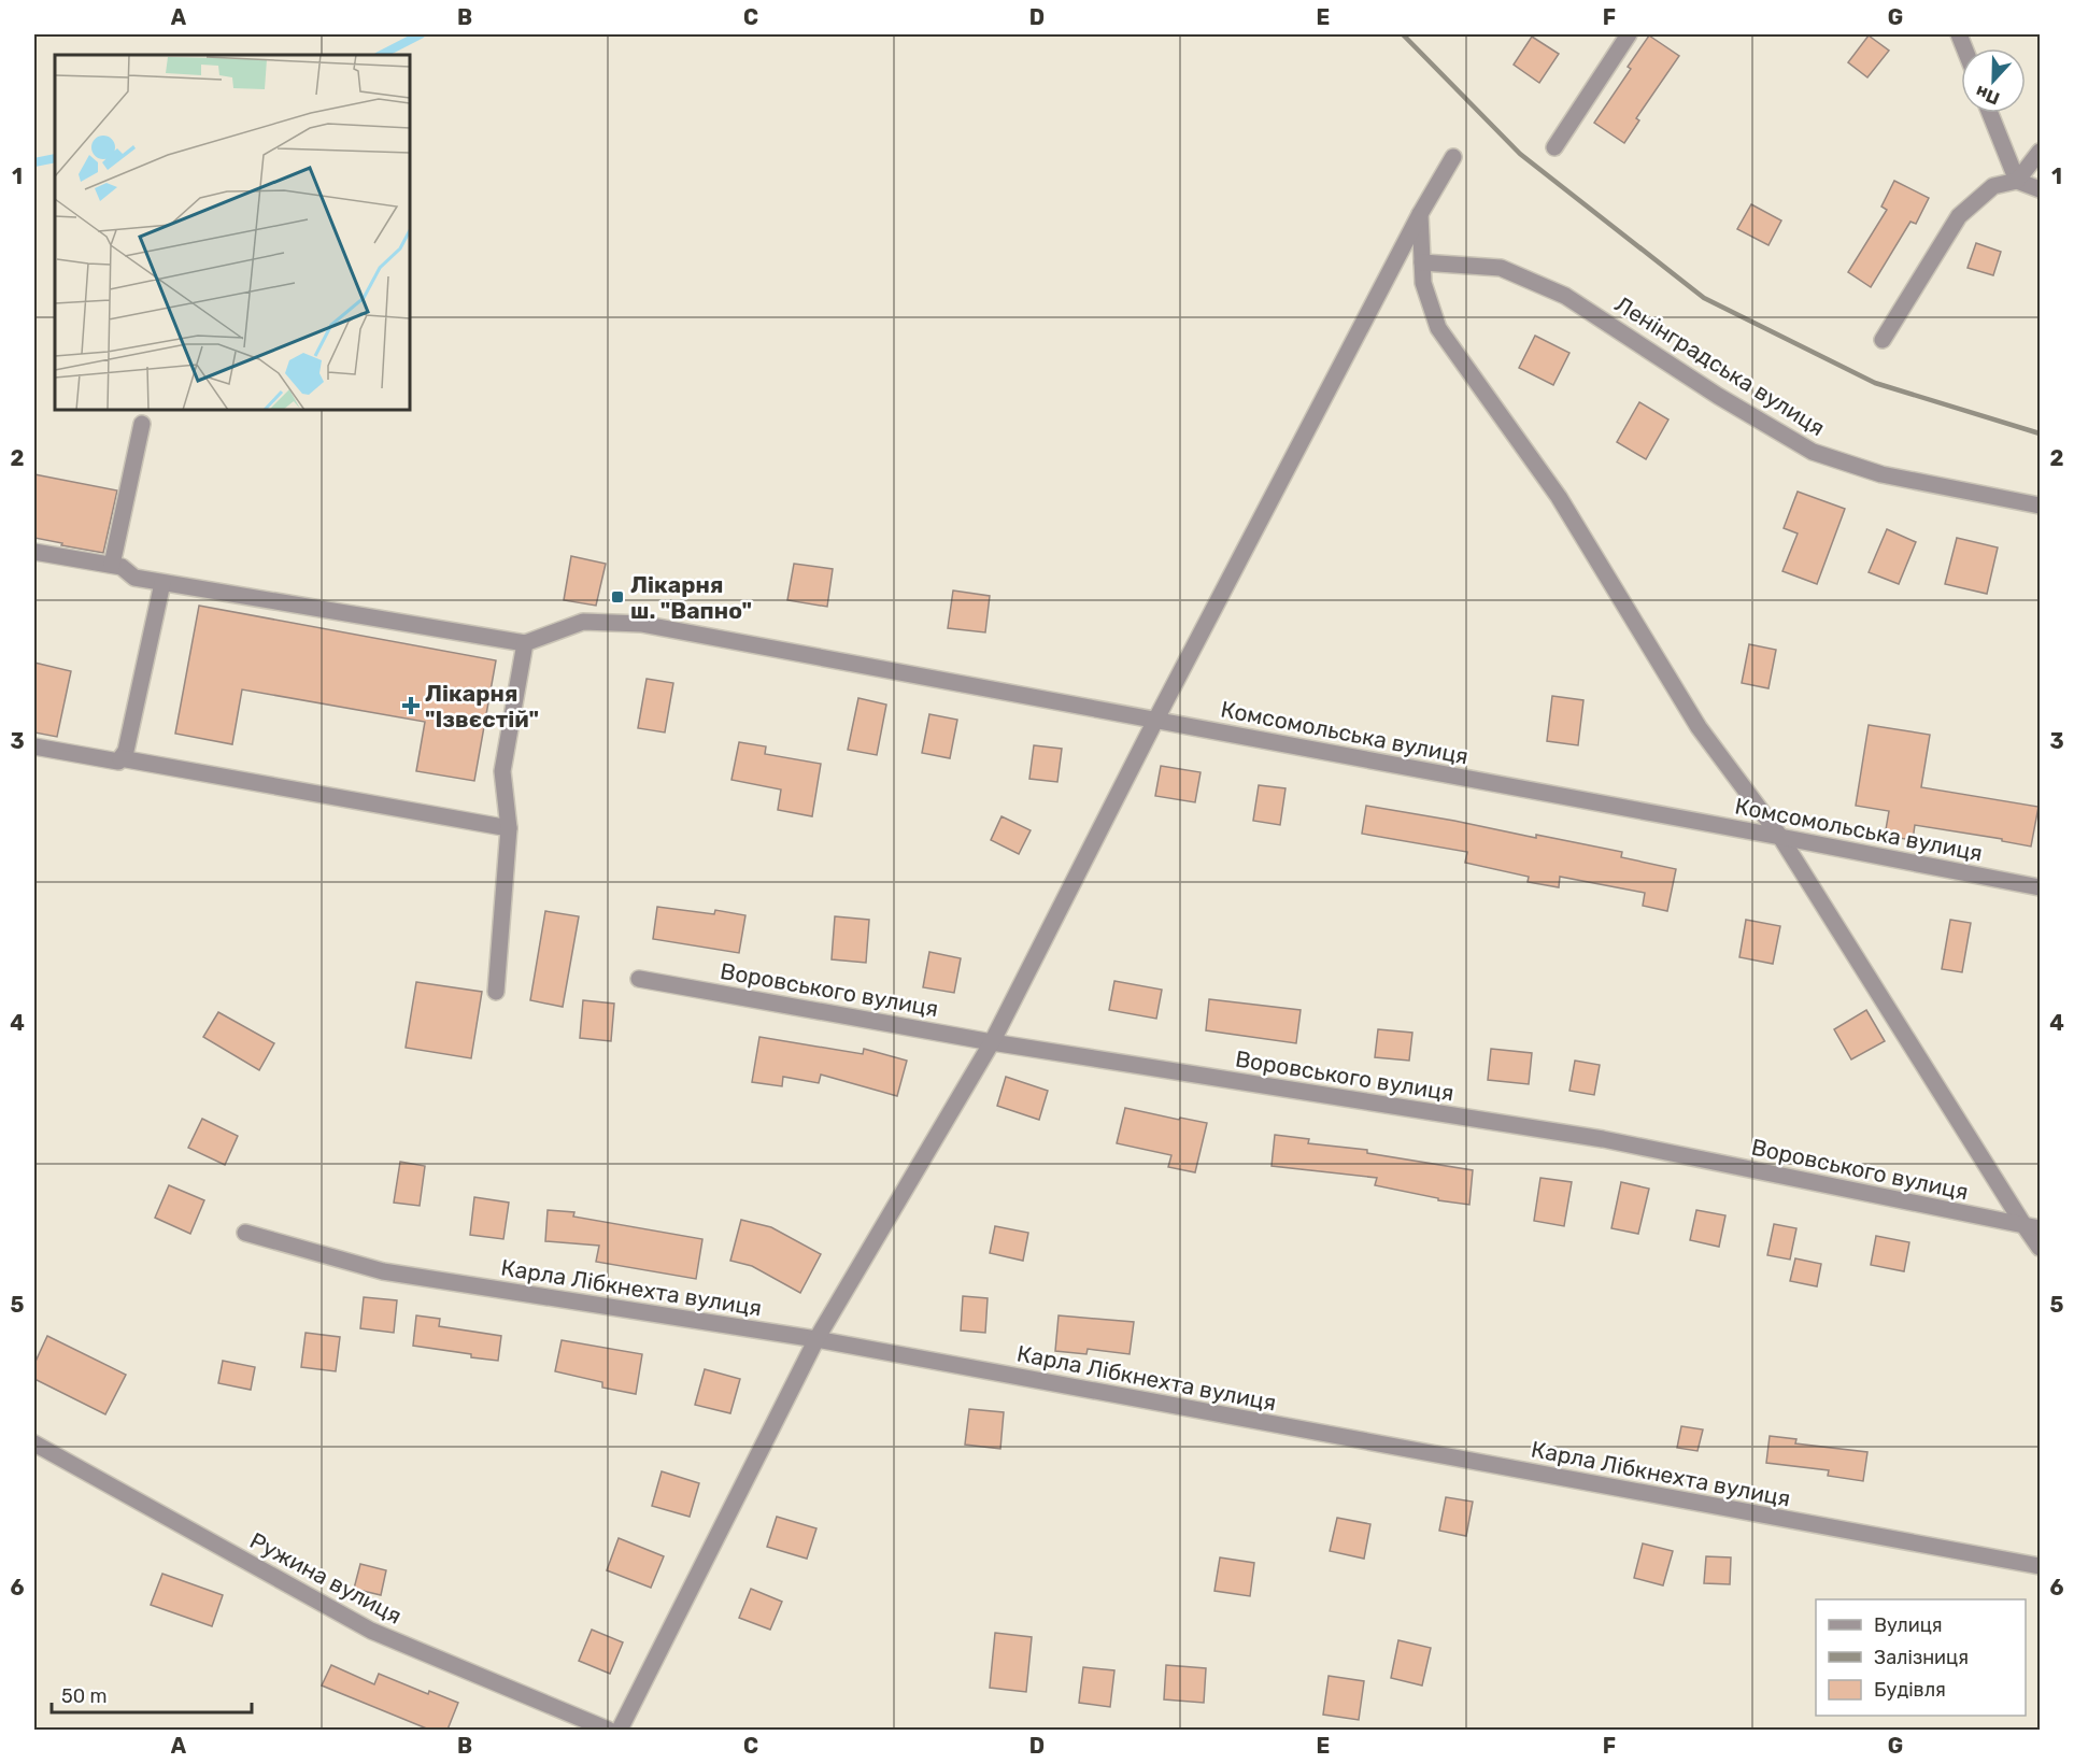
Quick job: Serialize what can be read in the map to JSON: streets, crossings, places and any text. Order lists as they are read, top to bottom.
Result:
{
  "streets": {
    "street": [
      "Ленінградська вулиця",
      "Комсомольська вулиця",
      "Воровського вулиця",
      "Карла Лібкнехта вулиця",
      "Ружина вулиця"
    ]
  },
  "places": {
    "transit": ["Лікарня ш. \"Вапно\""],
    "health": ["Лікарня \"Ізвєстій\""]
  },
  "legend": ["Вулиця", "Залізниця", "Будівля"],
  "scale_bar": "50 m",
  "north": "bottom",
  "grid": {
    "columns": [
      "A",
      "B",
      "C",
      "D",
      "E",
      "F",
      "G"
    ],
    "rows": [
      "1",
      "2",
      "3",
      "4",
      "5",
      "6"
    ]
  }
}
